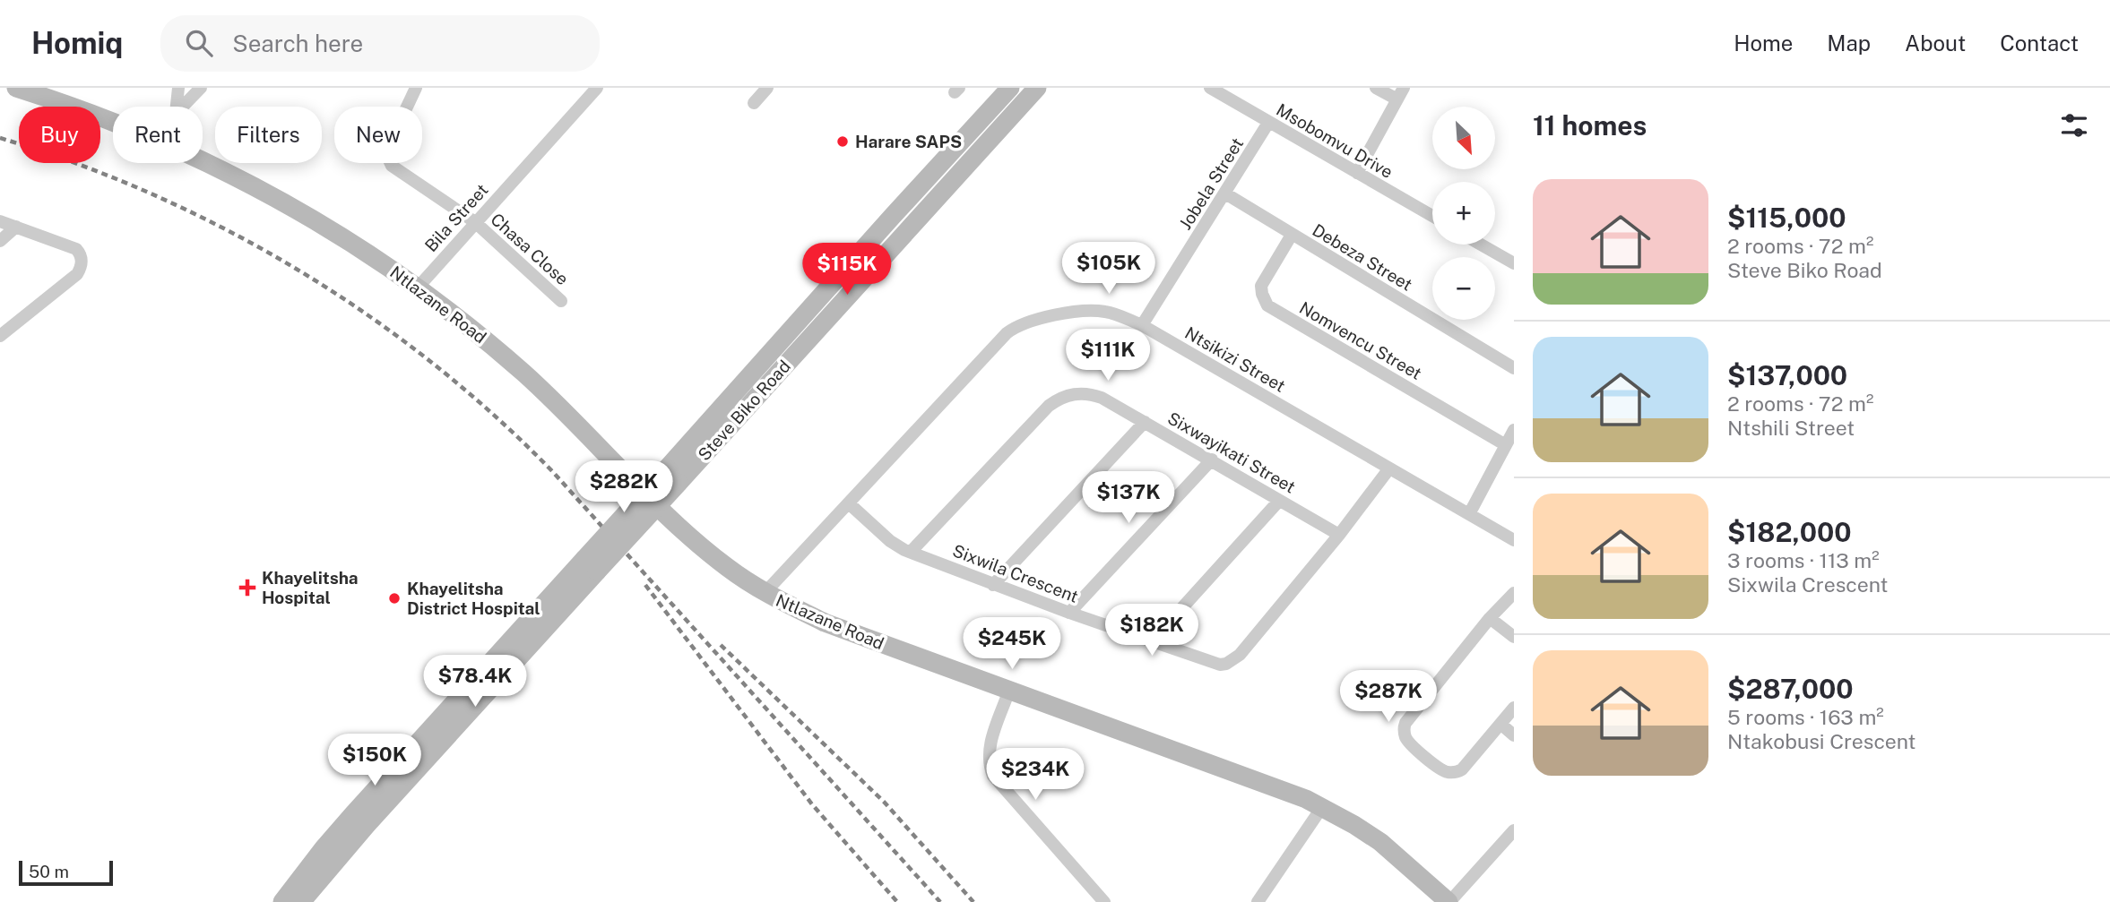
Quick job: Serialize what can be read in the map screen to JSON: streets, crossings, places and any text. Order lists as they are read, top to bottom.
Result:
{
  "streets": {
    "street": [
      "Msobomvu Drive",
      "Jobela Street",
      "Bila Street",
      "Chasa Close",
      "Debeza Street",
      "Ntlazane Road",
      "Nomvencu Street",
      "Ntsikizi Street",
      "Steve Biko Road",
      "Sixwayikati Street",
      "Sixwila Crescent"
    ]
  },
  "crossings": [
    ["Msobomvu Drive", "Jobela Street"],
    ["Jobela Street", "Debeza Street"],
    ["Jobela Street", "Ntsikizi Street"],
    ["Bila Street", "Chasa Close"],
    ["Bila Street", "Ntlazane Road"],
    ["Debeza Street", "Nomvencu Street"],
    ["Ntlazane Road", "Ntsikizi Street"],
    ["Ntsikizi Street", "Sixwila Crescent"],
    ["Sixwayikati Street", "Sixwila Crescent"]
  ],
  "places": {
    "other": ["Harare SAPS", "Khayelitsha District Hospital"],
    "health": ["Khayelitsha Hospital"]
  },
  "scale_bar": "50 m",
  "north": "bottom right",
  "page": {
    "header": "Homiq",
    "search": "Search here",
    "nav": [
      "Home",
      "Map",
      "About",
      "Contact"
    ],
    "heading": "11 homes",
    "map_buttons": ["+", "−"],
    "chip": [
      "Buy",
      "Rent",
      "Filters",
      "New"
    ],
    "list": [
      {
        "name": "$115,000",
        "note": "2 rooms · 72 m² · Steve Biko Road"
      },
      {
        "name": "$137,000",
        "note": "2 rooms · 72 m² · Ntshili Street"
      },
      {
        "name": "$182,000",
        "note": "3 rooms · 113 m² · Sixwila Crescent"
      },
      {
        "name": "$287,000",
        "note": "5 rooms · 163 m² · Ntakobusi Crescent"
      }
    ],
    "price": [
      "$105K",
      "$115K",
      "$111K",
      "$282K",
      "$137K",
      "$182K",
      "$245K",
      "$78.4K",
      "$287K",
      "$150K",
      "$234K"
    ],
    "scale": "50 m"
  }
}
